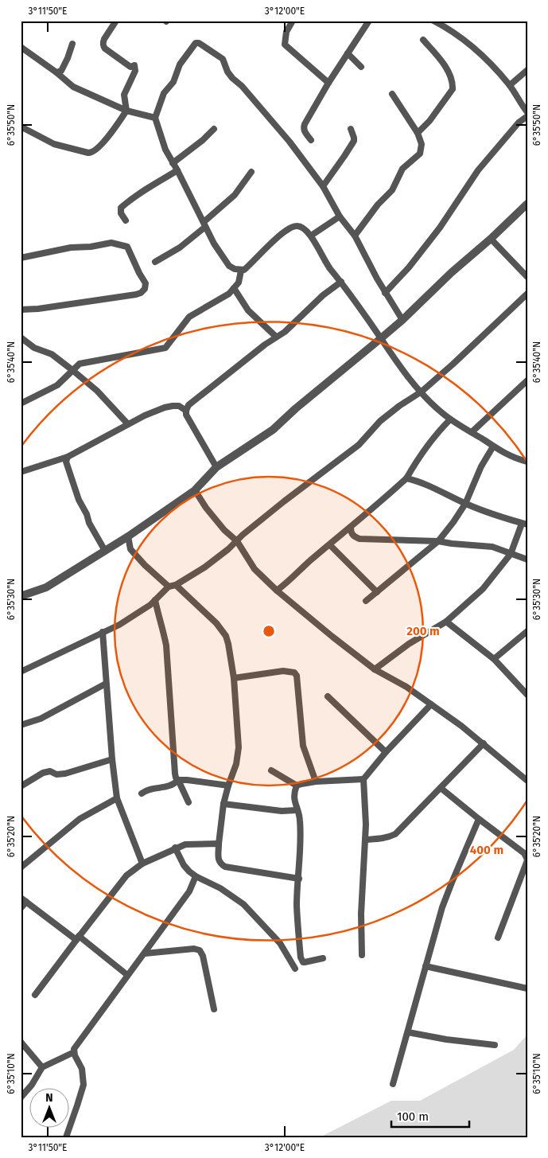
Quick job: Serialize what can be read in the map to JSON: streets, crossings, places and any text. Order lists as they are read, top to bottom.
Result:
{
  "scale_bar": "100 m",
  "north": "top",
  "coordinates": [
    "3°11'50\"E",
    "3°12'00\"E",
    "6°35'50\"N",
    "6°35'40\"N",
    "6°35'30\"N",
    "6°35'20\"N",
    "6°35'10\"N"
  ],
  "rings": ["200 m", "400 m"]
}
